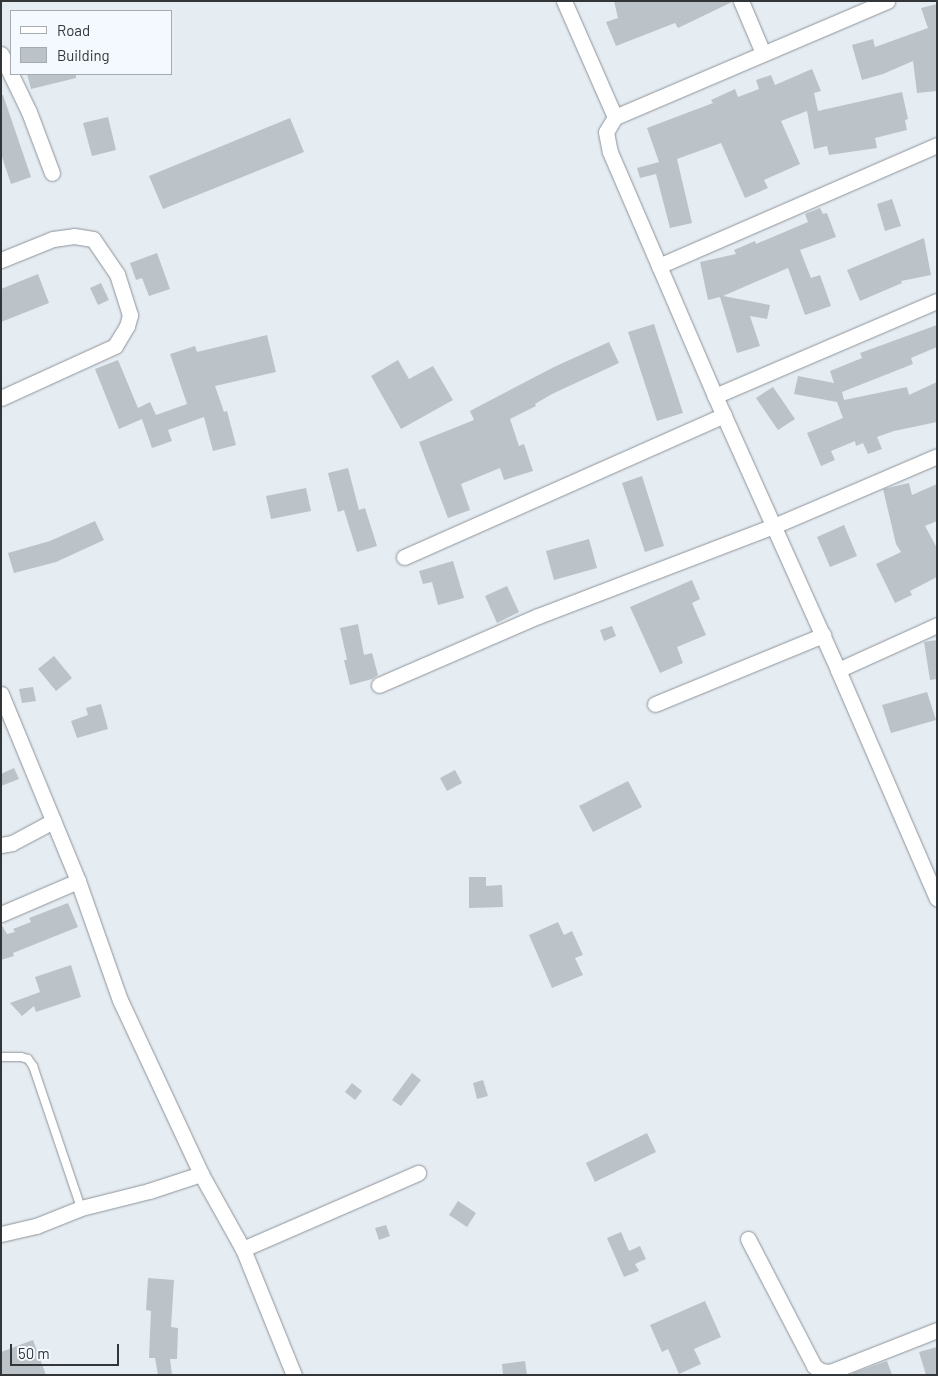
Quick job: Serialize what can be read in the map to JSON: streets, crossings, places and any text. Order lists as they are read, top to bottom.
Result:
{
  "legend": ["Road", "Building"],
  "scale_bar": "50 m"
}
